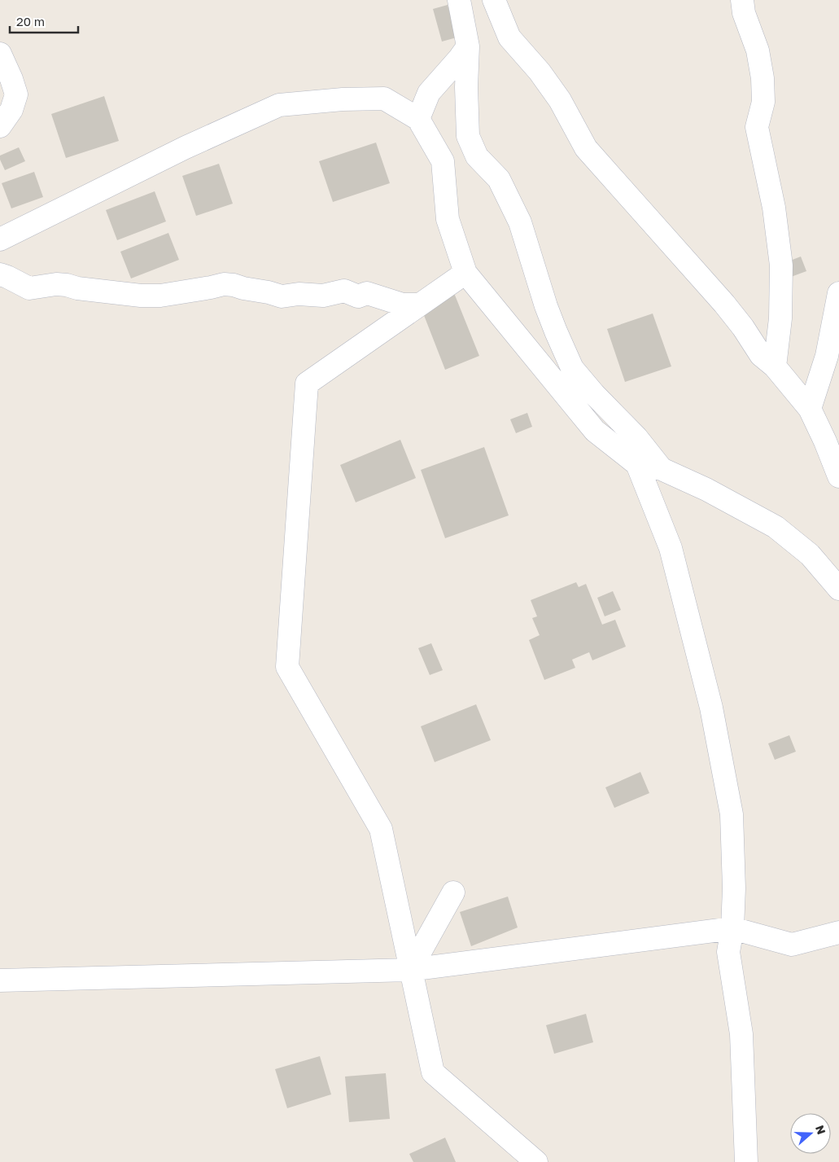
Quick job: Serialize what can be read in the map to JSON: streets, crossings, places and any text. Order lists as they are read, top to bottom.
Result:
{
  "scale_bar": "20 m",
  "north": "right"
}
